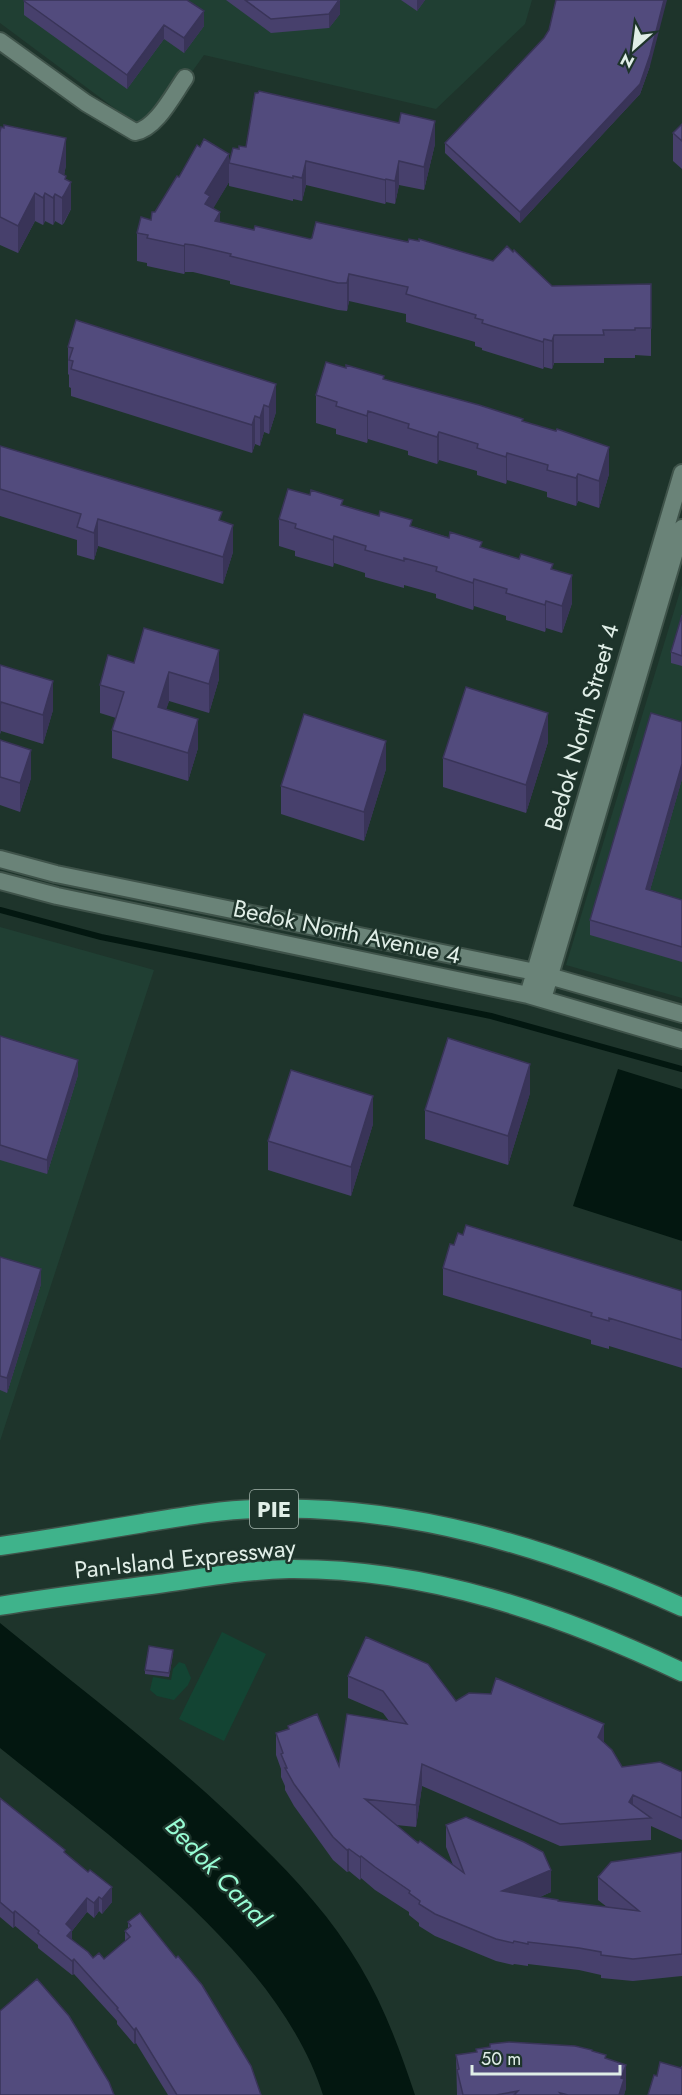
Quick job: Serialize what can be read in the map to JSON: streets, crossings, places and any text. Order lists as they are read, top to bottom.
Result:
{
  "streets": {
    "highway": ["PIE", "Pan-Island Expressway"],
    "street": ["Bedok North Street 4", "Bedok North Avenue 4"]
  },
  "crossings": [
    ["Bedok North Street 4", "Bedok North Avenue 4"]
  ],
  "water": ["Bedok Canal"],
  "scale_bar": "50 m",
  "north": "bottom left"
}
